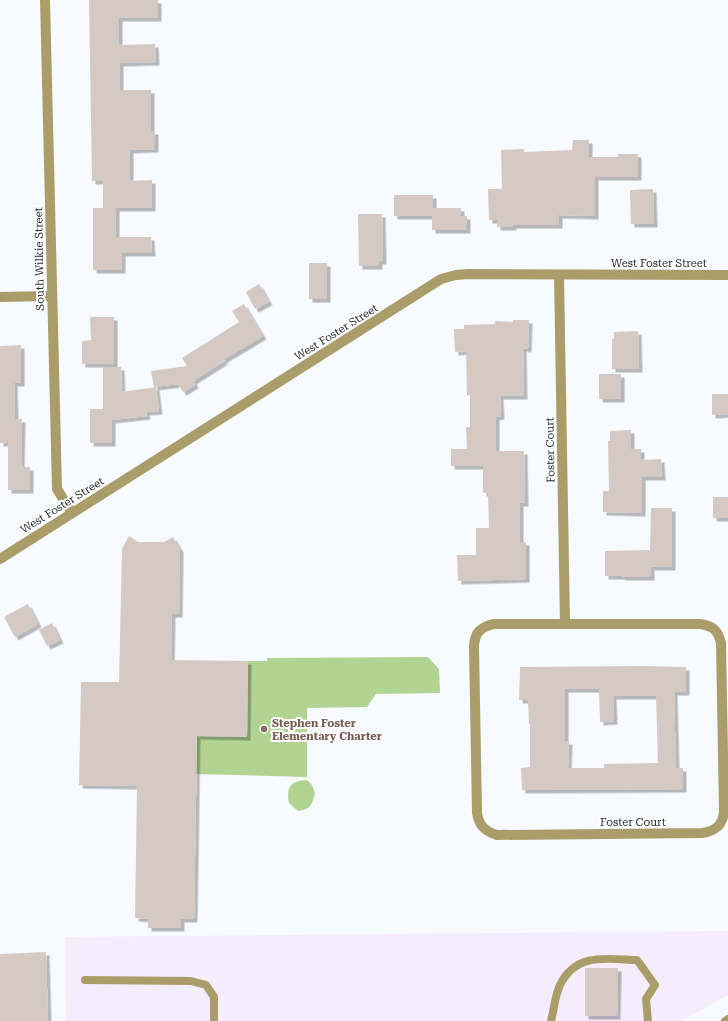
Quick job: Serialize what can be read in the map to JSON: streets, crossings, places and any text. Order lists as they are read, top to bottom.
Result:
{
  "streets": {
    "street": ["South Wilkie Street", "West Foster Street", "Foster Court"]
  },
  "crossings": [
    ["South Wilkie Street", "West Foster Street"],
    ["West Foster Street", "Foster Court"]
  ],
  "places": ["Stephen Foster Elementary Charter"]
}
